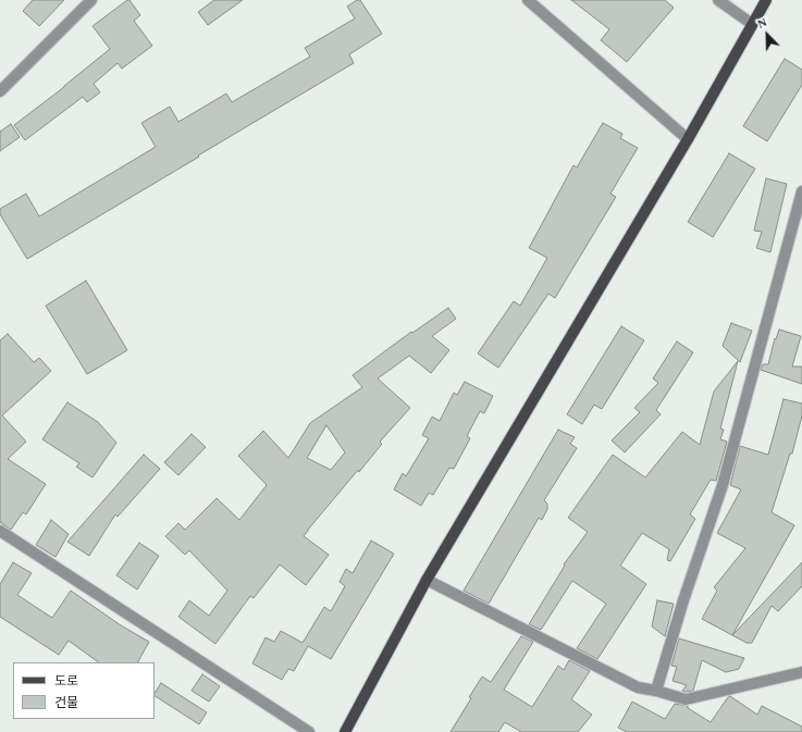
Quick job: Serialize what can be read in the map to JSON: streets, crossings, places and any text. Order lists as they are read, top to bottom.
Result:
{
  "legend": ["도로", "건물"],
  "north": "top left"
}
